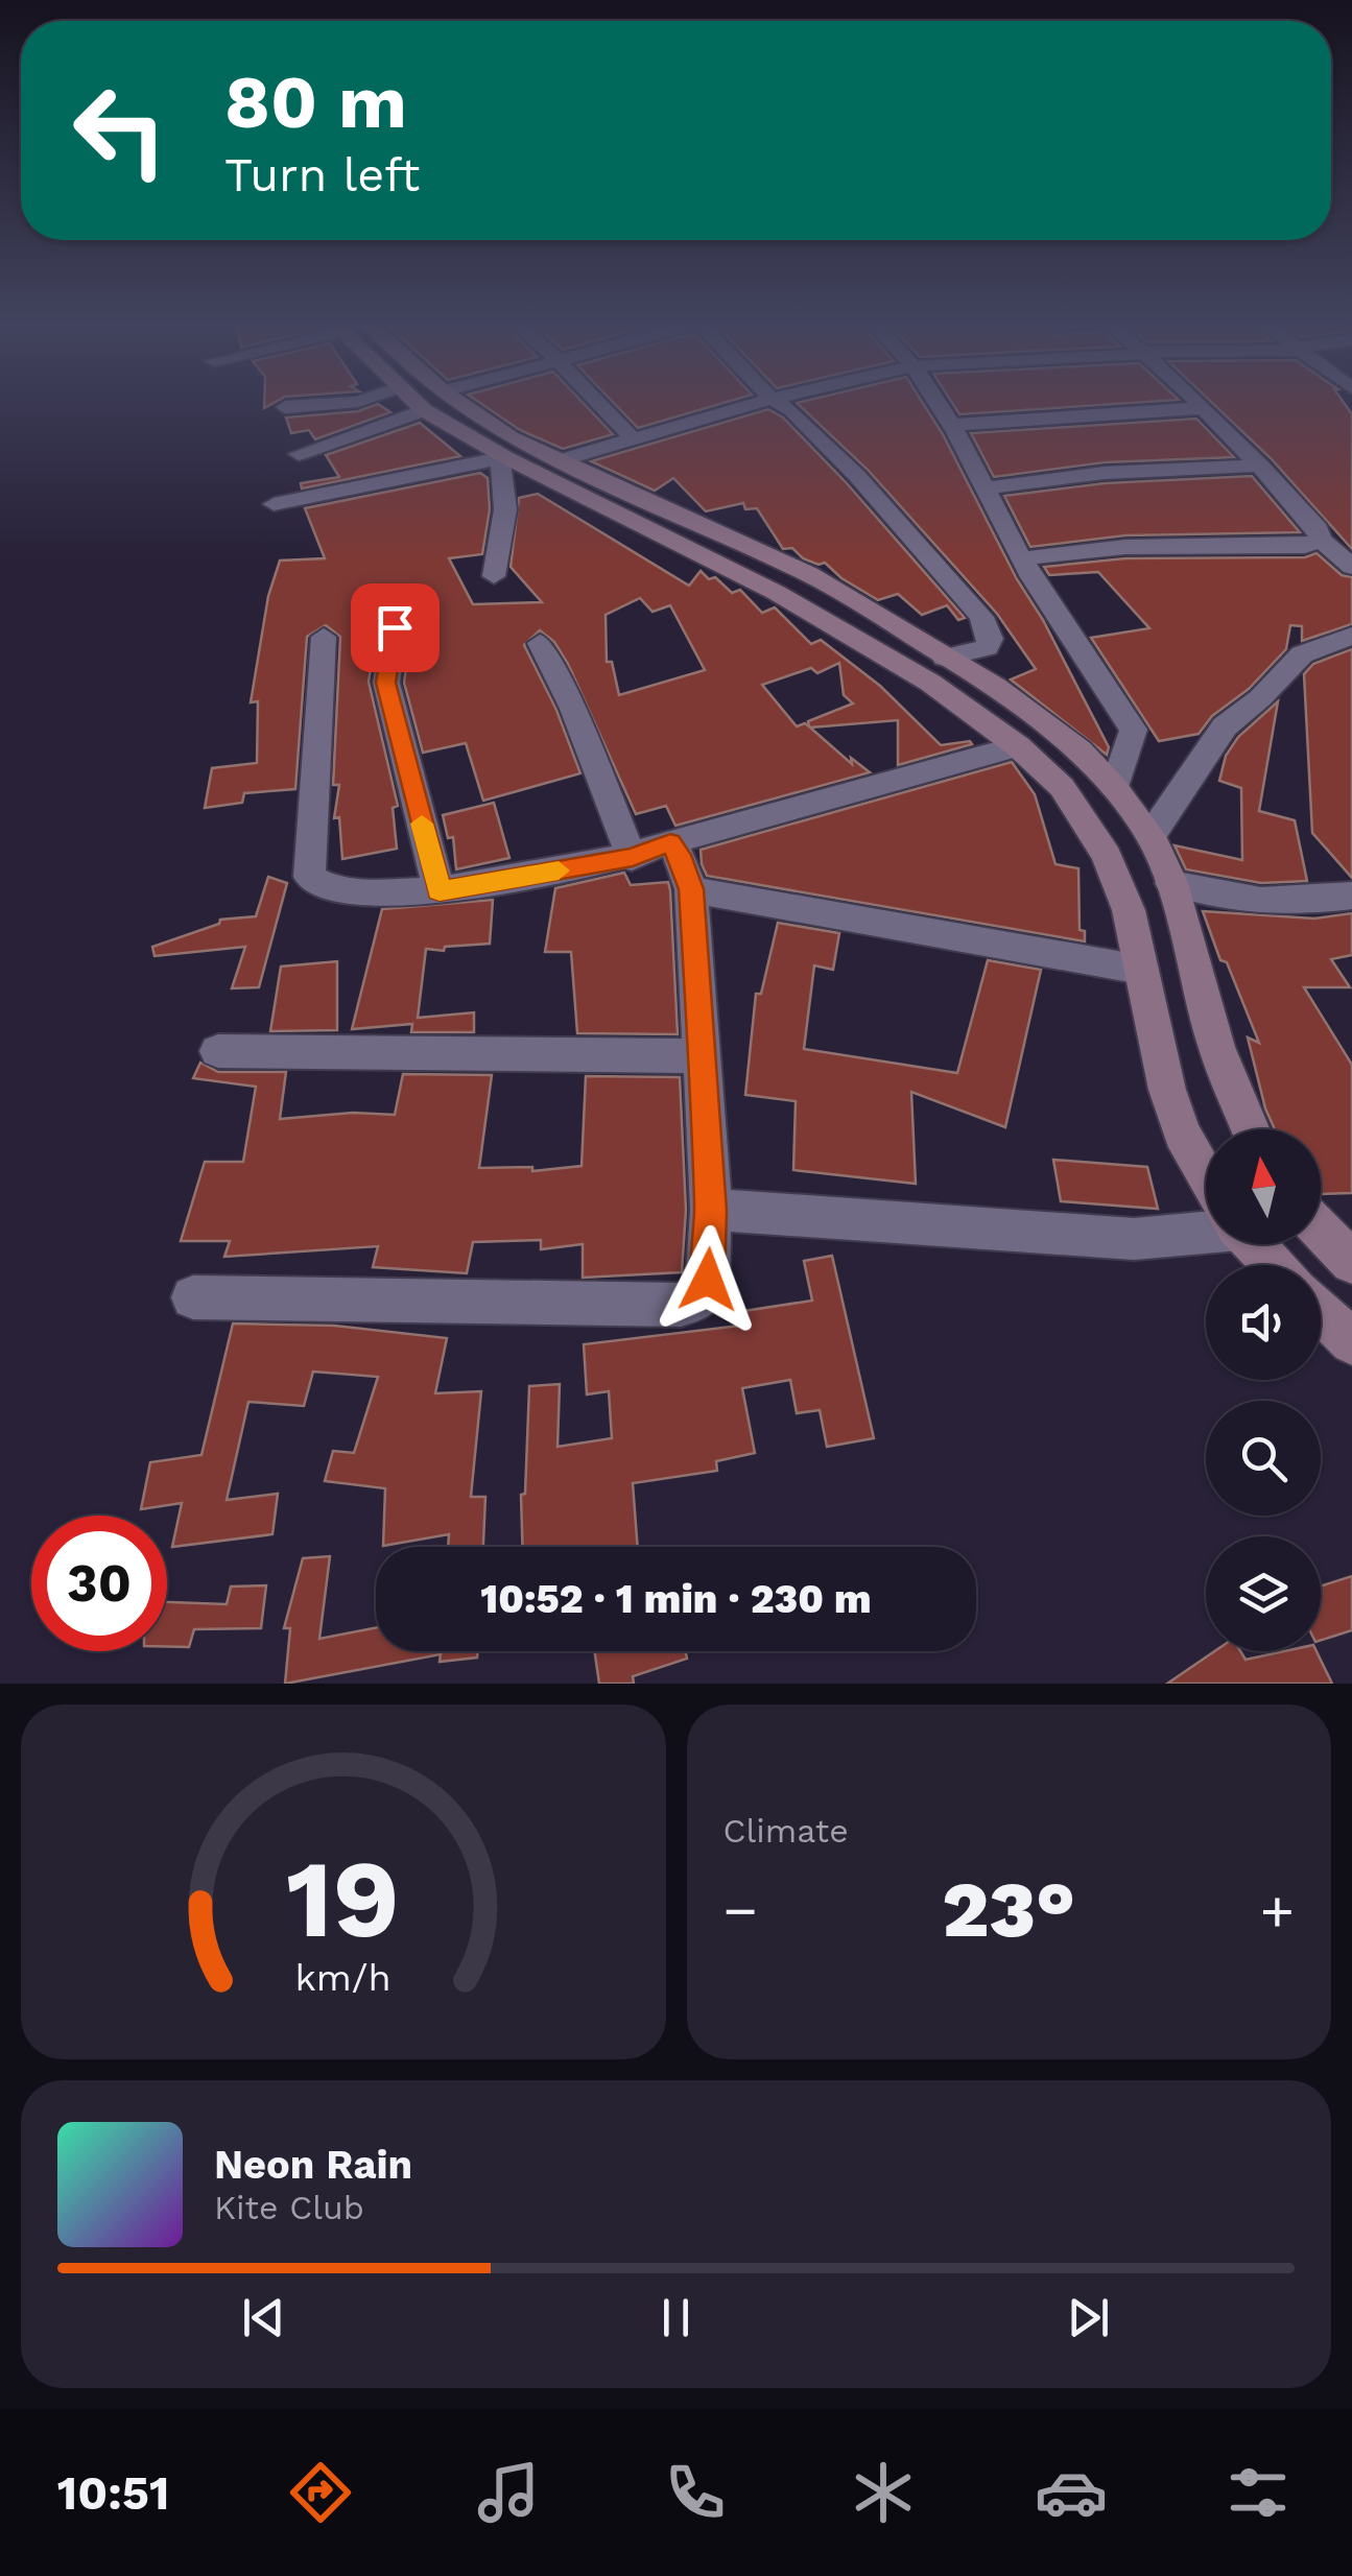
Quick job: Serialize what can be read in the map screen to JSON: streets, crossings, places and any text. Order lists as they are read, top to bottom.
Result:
{
  "north": "top",
  "page": {
    "turn": ["80 m", "Turn left"],
    "limit": "30",
    "trip": "10:52 · 1 min · 230 m",
    "tile": "Climate",
    "heat": ["−", "23°", "+"],
    "song": ["Neon Rain", "Kite Club"],
    "tabs": "10:51",
    "gauge": ["19", "km/h"]
  }
}
